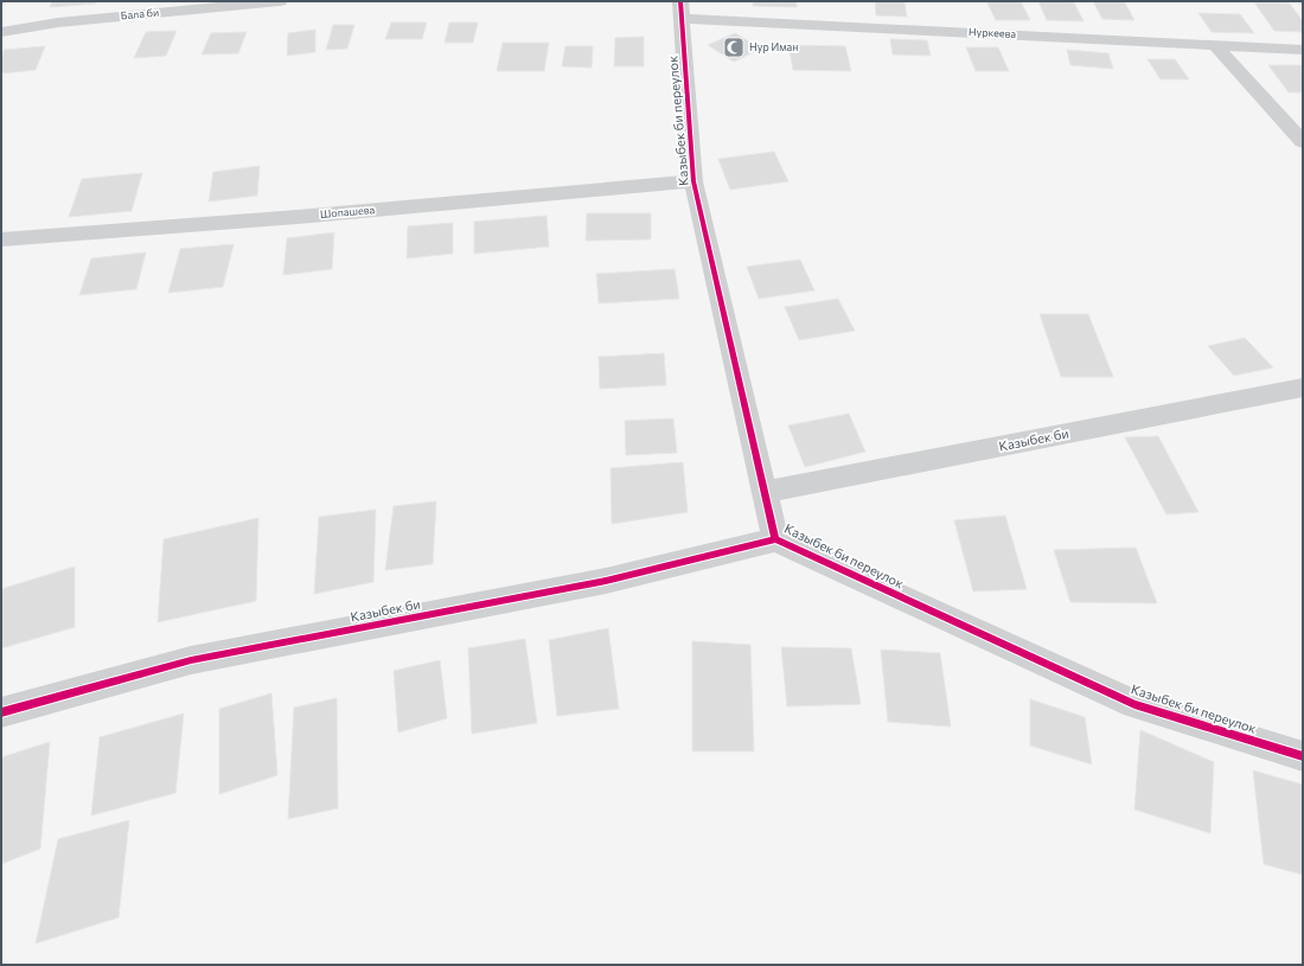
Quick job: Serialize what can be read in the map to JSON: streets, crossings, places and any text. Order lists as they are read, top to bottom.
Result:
{
  "streets": {
    "street": [
      "Бала би",
      "Нуркеева",
      "Казыбек би переулок",
      "Шопашева",
      "Казыбек би"
    ]
  },
  "crossings": [
    ["Нуркеева", "Казыбек би переулок"],
    ["Казыбек би переулок", "Шопашева"],
    ["Казыбек би переулок", "Казыбек би"]
  ],
  "places": {
    "mosque": ["Нур Иман"]
  }
}
